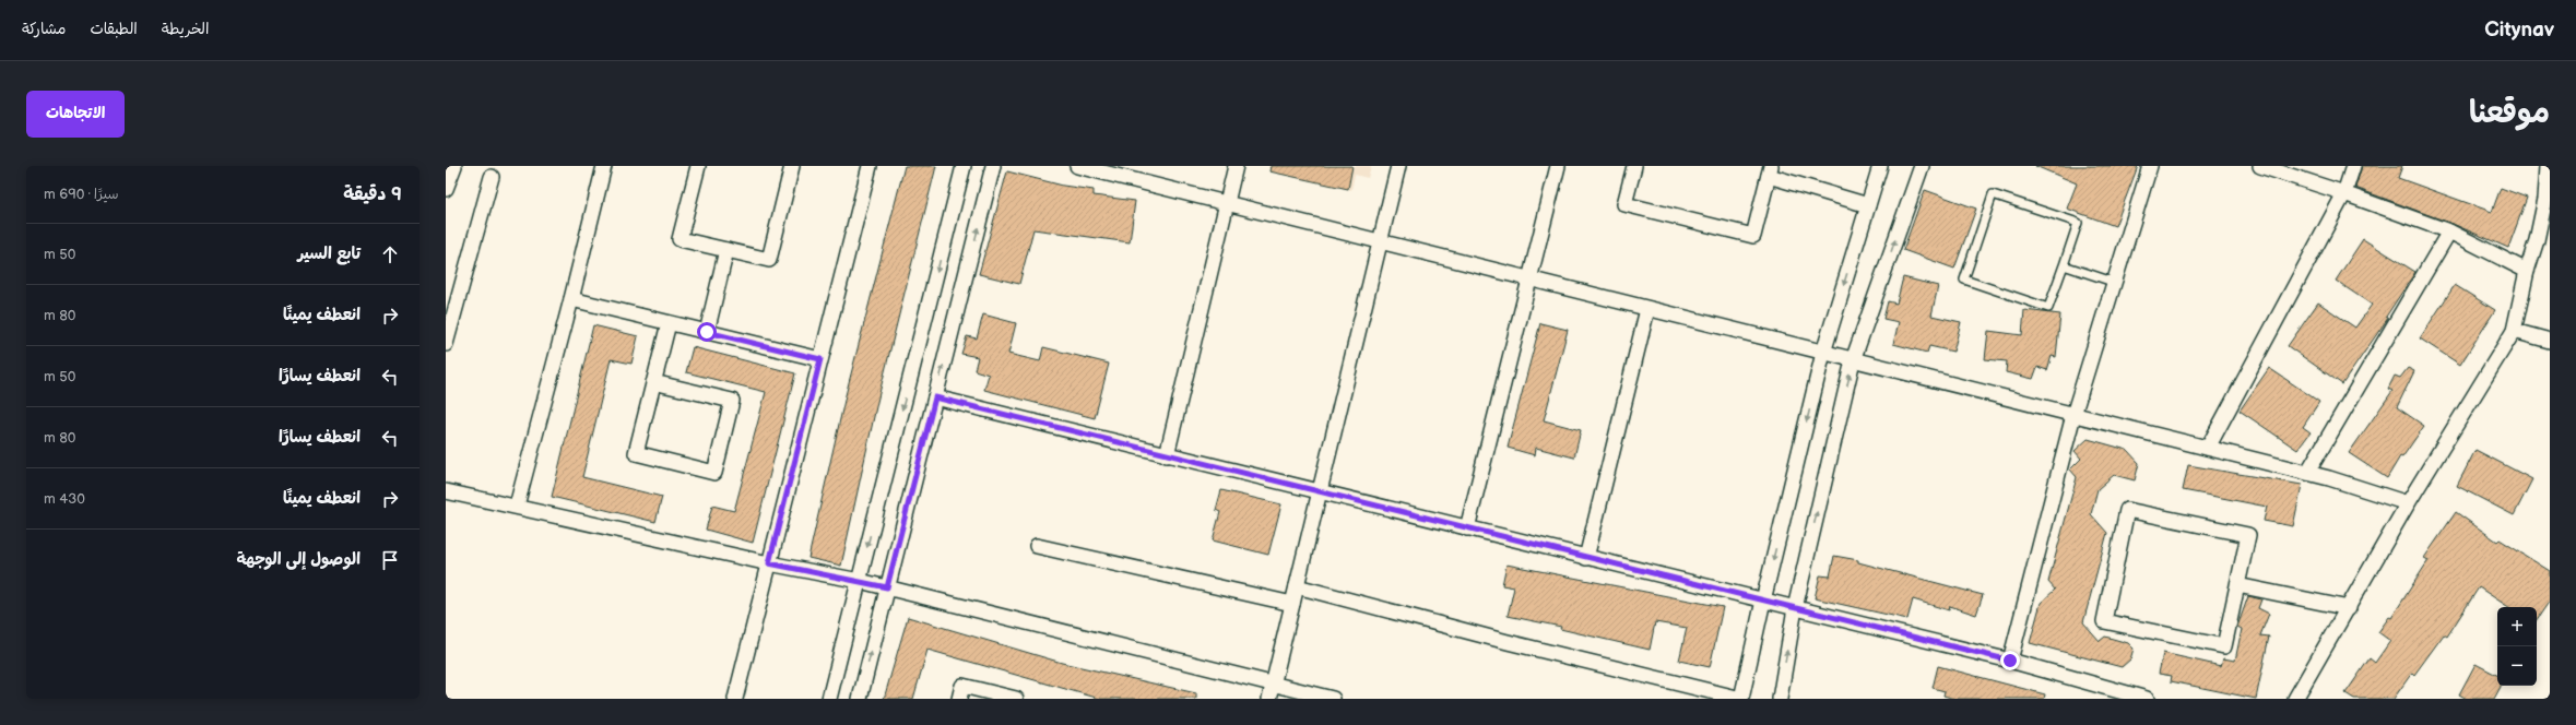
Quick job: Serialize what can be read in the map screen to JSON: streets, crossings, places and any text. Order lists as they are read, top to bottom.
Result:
{
  "page": {
    "header": "Citynav",
    "nav": ["الخريطة", "الطبقات", "مشاركة"],
    "title": "موقعنا",
    "buttons": "الاتجاهات",
    "heading": ["9 دقيقة", "سيرًا · 690 m"],
    "list": [
      ["تابع السير", "50 m"],
      ["انعطف يمينًا", "80 m"],
      ["انعطف يسارًا", "50 m"],
      ["انعطف يسارًا", "80 m"],
      ["انعطف يمينًا", "430 m"],
      "الوصول إلى الوجهة"
    ],
    "map_buttons": ["+", "−"]
  }
}
